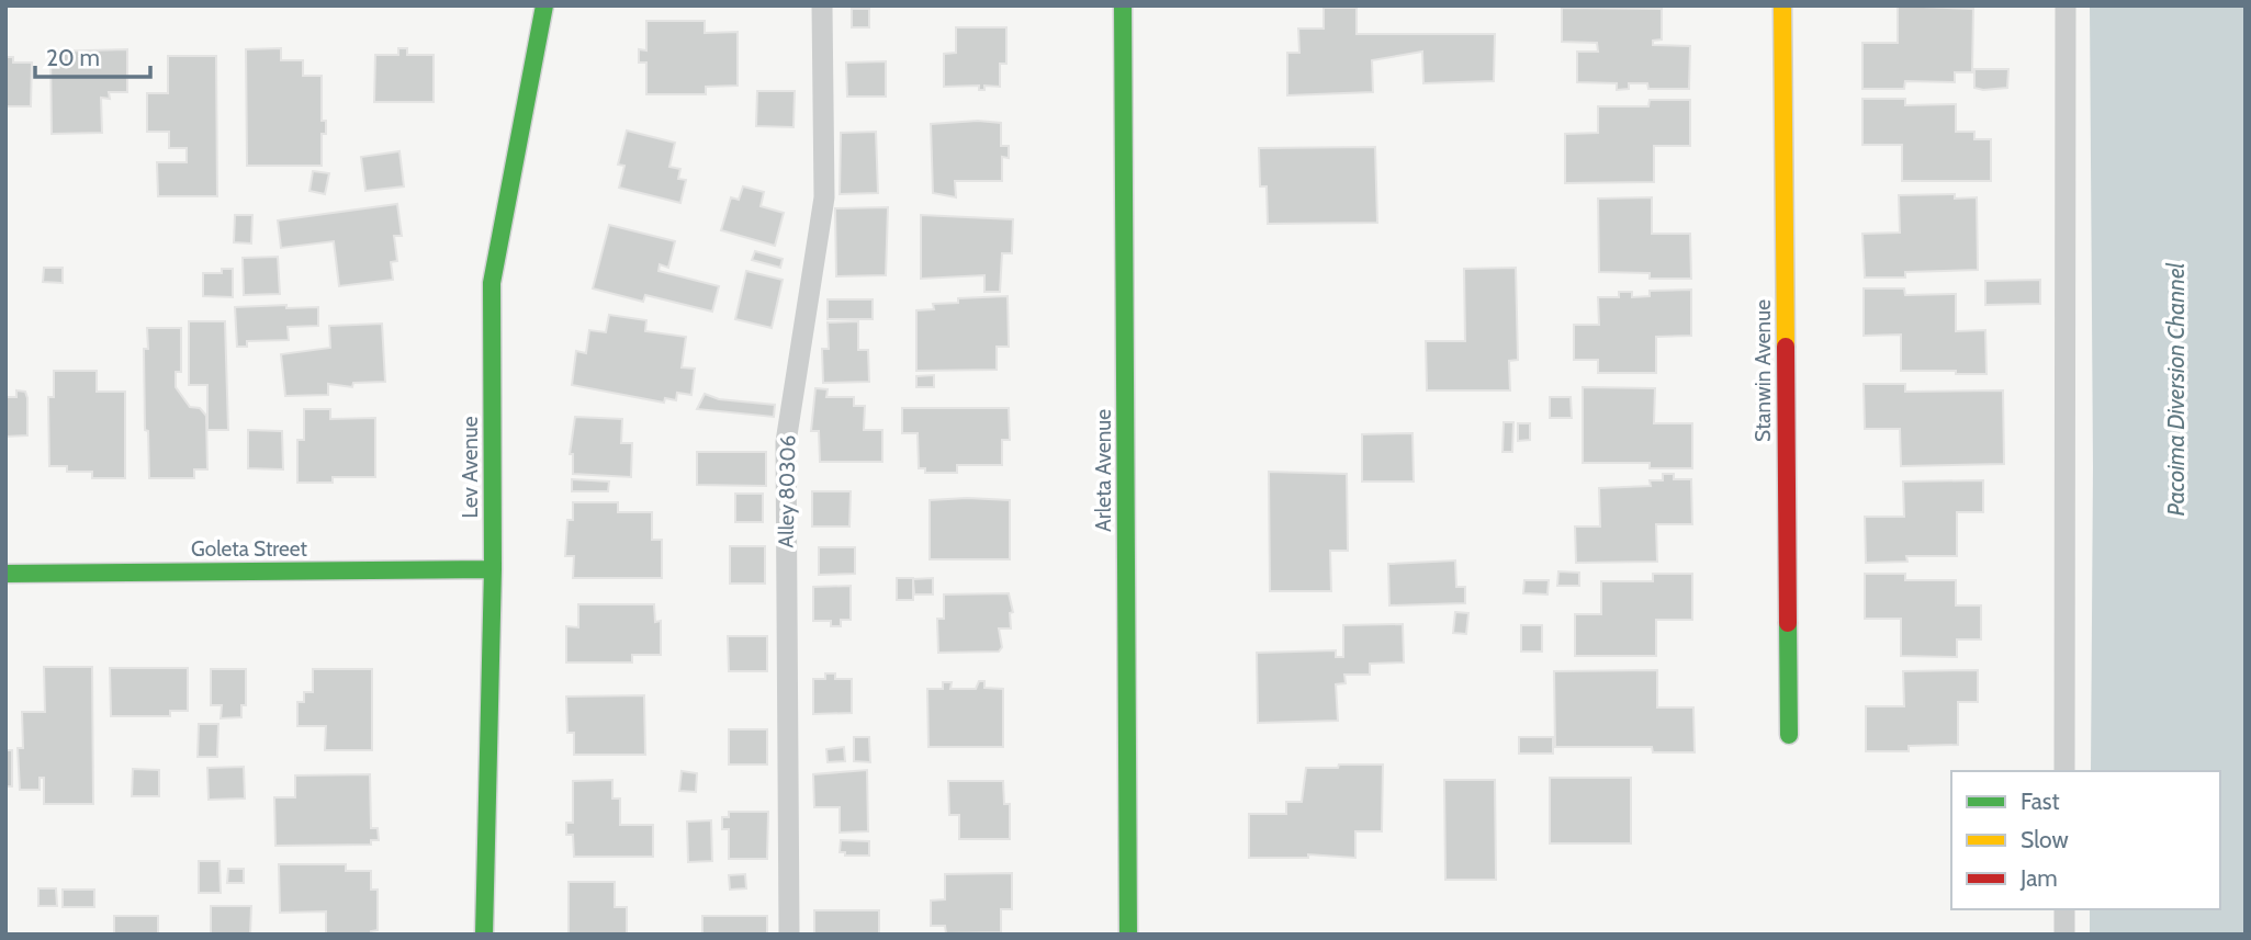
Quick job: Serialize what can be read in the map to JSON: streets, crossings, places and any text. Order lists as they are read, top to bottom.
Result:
{
  "streets": {
    "street": [
      "Stanwin Avenue",
      "Lev Avenue",
      "Arleta Avenue",
      "Goleta Street"
    ],
    "lane": ["Alley 80306"]
  },
  "crossings": [
    ["Lev Avenue", "Goleta Street"]
  ],
  "water": ["Pacoima Diversion Channel"],
  "legend": ["Fast", "Slow", "Jam"],
  "scale_bar": "20 m"
}
